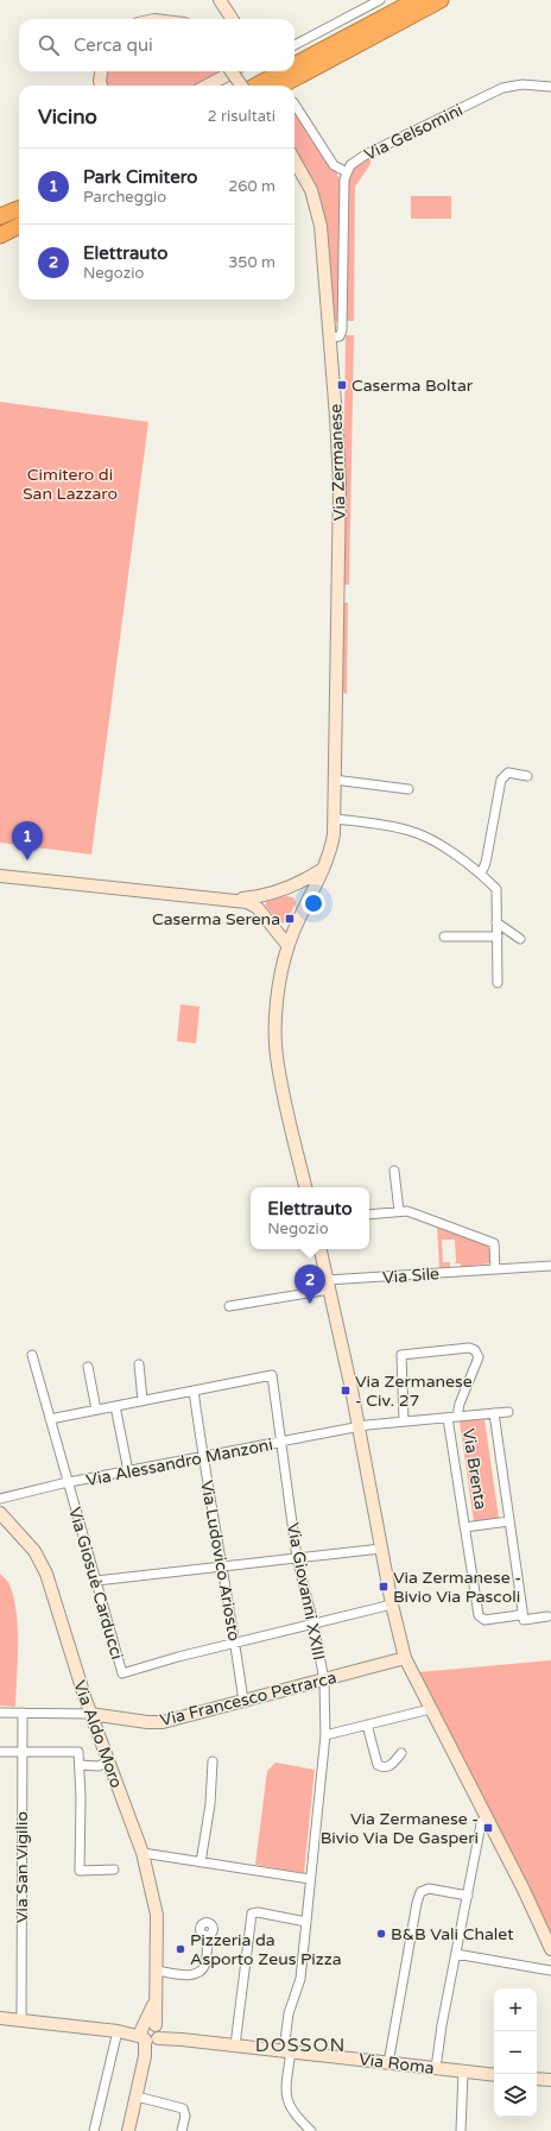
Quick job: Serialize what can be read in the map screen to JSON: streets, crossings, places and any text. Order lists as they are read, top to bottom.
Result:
{
  "streets": {
    "street": [
      "Via Gelsomini",
      "Via Zermanese",
      "Via Sile",
      "Via Alessandro Manzoni",
      "Via Brenta",
      "Via Ludovico Ariosto",
      "Via Giosuè Carducci",
      "Via Giovanni XXIII",
      "Via Francesco Petrarca",
      "Via Aldo Moro",
      "Via San Vigilio",
      "Via Roma"
    ]
  },
  "crossings": [
    ["Via Gelsomini", "Via Zermanese"],
    ["Via Alessandro Manzoni", "Via Brenta"],
    ["Via Alessandro Manzoni", "Via Ludovico Ariosto"],
    ["Via Alessandro Manzoni", "Via Giosuè Carducci"],
    ["Via Alessandro Manzoni", "Via Giovanni XXIII"],
    ["Via Ludovico Ariosto", "Via Giosuè Carducci"],
    ["Via Ludovico Ariosto", "Via Giovanni XXIII"],
    ["Via Ludovico Ariosto", "Via Francesco Petrarca"],
    ["Via Giovanni XXIII", "Via Francesco Petrarca"],
    ["Via Giovanni XXIII", "Via Roma"],
    ["Via Francesco Petrarca", "Via Aldo Moro"],
    ["Via Aldo Moro", "Via Roma"],
    ["Via San Vigilio", "Via Roma"]
  ],
  "districts": ["DOSSON"],
  "parks": ["Cimitero di San Lazzaro"],
  "places": {
    "transit": [
      "Caserma Boltar",
      "Caserma Serena",
      "Via Zermanese - Civ. 27",
      "Via Zermanese - Bivio Via Pascoli",
      "Via Zermanese - Bivio Via De Gasperi"
    ],
    "other": ["B&B Vali Chalet", "Pizzeria da Asporto Zeus Pizza"]
  },
  "page": {
    "search": "Cerca qui",
    "heading": ["Vicino", "2 risultati"],
    "list": [
      {
        "mark": "1",
        "name": "Park Cimitero",
        "note": "Parcheggio",
        "value": "260 m"
      },
      {
        "mark": "2",
        "name": "Elettrauto",
        "note": "Negozio",
        "value": "350 m"
      }
    ],
    "pins": ["1", "2"],
    "popup": ["Elettrauto", "Negozio"],
    "map_buttons": ["+", "−"]
  }
}
